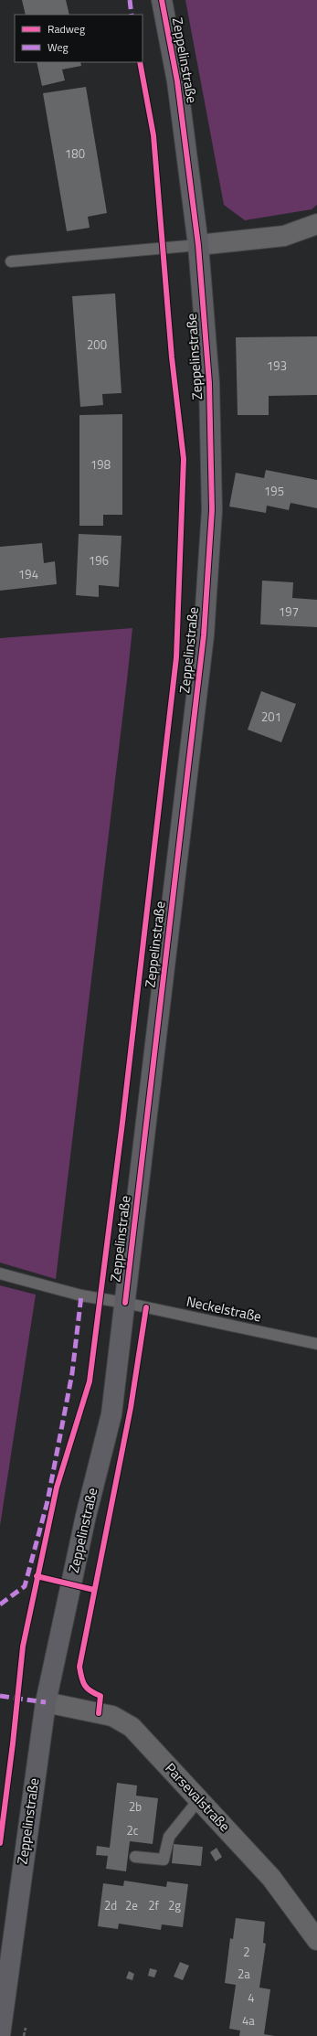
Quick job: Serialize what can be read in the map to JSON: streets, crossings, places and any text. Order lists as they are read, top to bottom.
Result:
{
  "streets": {
    "main road": ["Zeppelinstraße"],
    "street": ["Parsevalstraße"],
    "lane": ["Neckelstraße"]
  },
  "crossings": [
    ["Zeppelinstraße", "Neckelstraße"],
    ["Zeppelinstraße", "Parsevalstraße"]
  ],
  "house_numbers": [
    "180",
    "200",
    "193",
    "198",
    "195",
    "196",
    "194",
    "197",
    "201",
    "2b",
    "2c",
    "2d",
    "2e",
    "2f",
    "2g",
    "2",
    "2a",
    "4",
    "4a"
  ],
  "legend": ["Radweg", "Weg"]
}
